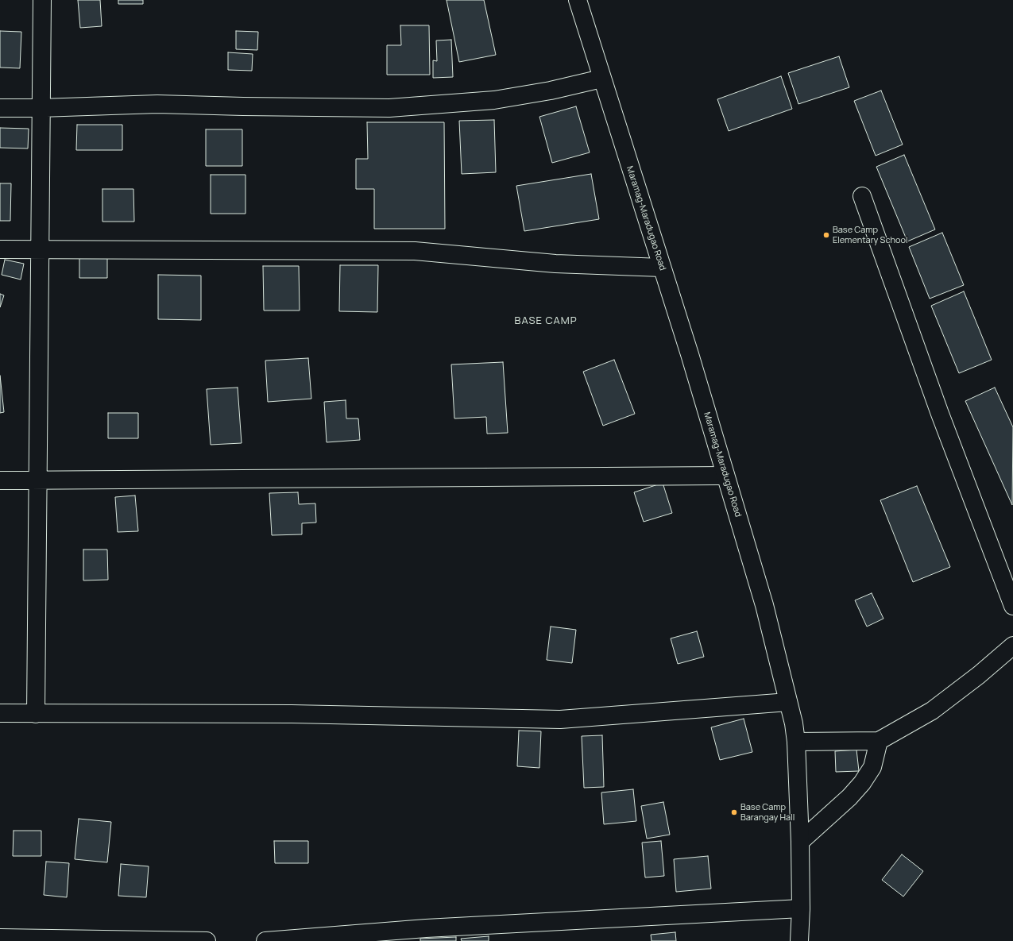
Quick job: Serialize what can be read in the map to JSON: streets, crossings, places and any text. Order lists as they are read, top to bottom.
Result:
{
  "streets": {
    "street": ["Maramag-Maradugao Road"]
  },
  "districts": ["BASE CAMP"],
  "places": ["Base Camp Elementary School", "Base Camp Barangay Hall"]
}
